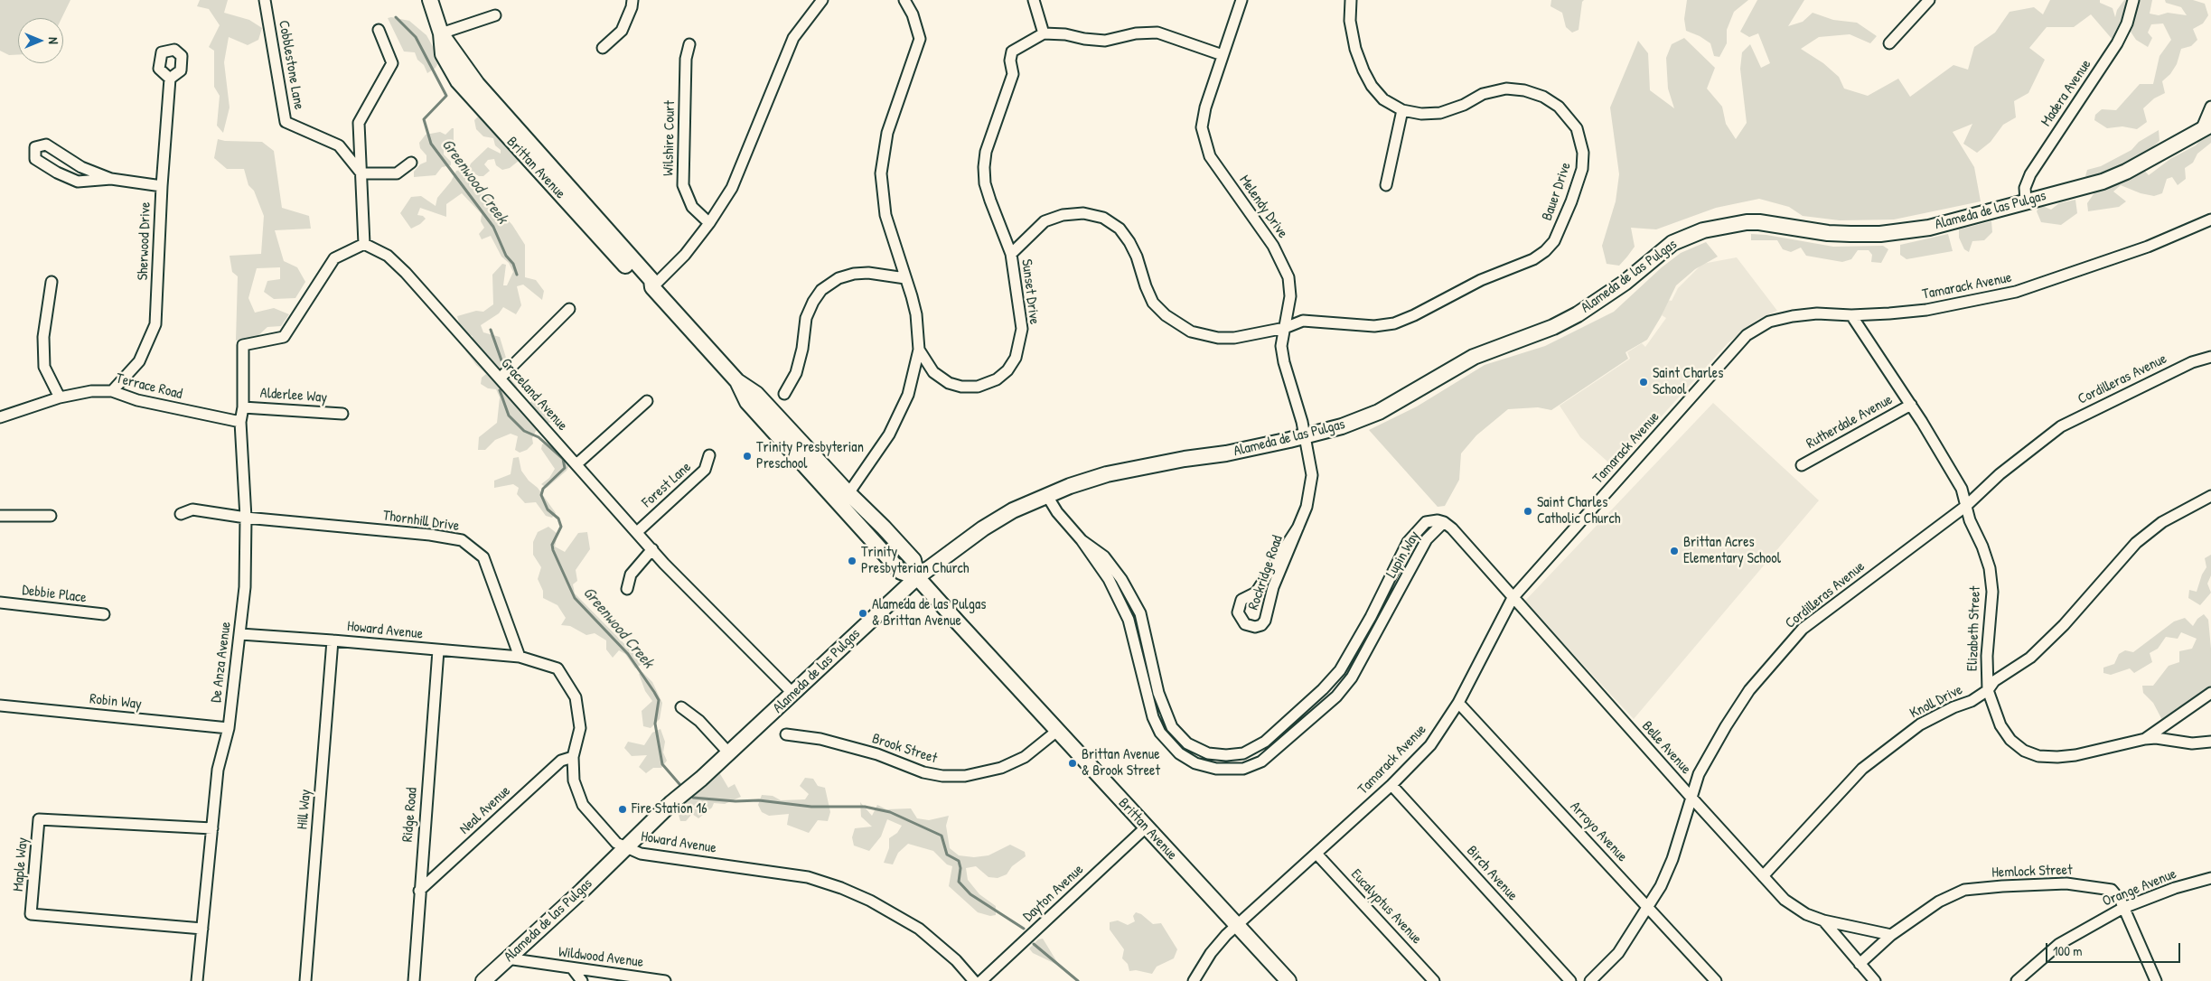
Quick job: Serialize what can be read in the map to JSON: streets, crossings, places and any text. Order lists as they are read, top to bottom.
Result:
{
  "streets": {
    "main road": ["Brittan Avenue", "Alameda de las Pulgas"],
    "street": [
      "Cobblestone Lane",
      "Madera Avenue",
      "Wilshire Court",
      "Bauer Drive",
      "Melendy Drive",
      "Sherwood Drive",
      "Tamarack Avenue",
      "Sunset Drive",
      "Cordilleras Avenue",
      "Terrace Road",
      "Graceland Avenue",
      "Alderlee Way",
      "Rutherdale Avenue",
      "Forest Lane",
      "Thornhill Drive",
      "Lupin Way",
      "Rockridge Road",
      "Debbie Place",
      "Elizabeth Street",
      "Howard Avenue",
      "De Anza Avenue",
      "Robin Way",
      "Knoll Drive",
      "Belle Avenue",
      "Brook Street",
      "Hill Way",
      "Neal Avenue",
      "Ridge Road",
      "Arroyo Avenue",
      "Maple Way",
      "Hemlock Street",
      "Birch Avenue",
      "Orange Avenue",
      "Dayton Avenue",
      "Eucalyptus Avenue",
      "Wildwood Avenue"
    ]
  },
  "crossings": [
    ["Madera Avenue", "Alameda de las Pulgas"],
    ["Brittan Avenue", "Alameda de las Pulgas"],
    ["Brittan Avenue", "Tamarack Avenue"],
    ["Brittan Avenue", "Brook Street"],
    ["Brittan Avenue", "Dayton Avenue"],
    ["Bauer Drive", "Melendy Drive"],
    ["Melendy Drive", "Alameda de las Pulgas"],
    ["Melendy Drive", "Rockridge Road"],
    ["Alameda de las Pulgas", "Graceland Avenue"],
    ["Alameda de las Pulgas", "Lupin Way"],
    ["Alameda de las Pulgas", "Rockridge Road"],
    ["Alameda de las Pulgas", "Howard Avenue"],
    ["Alameda de las Pulgas", "Wildwood Avenue"],
    ["Sherwood Drive", "Terrace Road"],
    ["Tamarack Avenue", "Elizabeth Street"],
    ["Tamarack Avenue", "Belle Avenue"],
    ["Tamarack Avenue", "Arroyo Avenue"],
    ["Tamarack Avenue", "Birch Avenue"],
    ["Tamarack Avenue", "Eucalyptus Avenue"],
    ["Cordilleras Avenue", "Elizabeth Street"],
    ["Cordilleras Avenue", "Belle Avenue"],
    ["Cordilleras Avenue", "Arroyo Avenue"],
    ["Terrace Road", "De Anza Avenue"],
    ["Graceland Avenue", "Forest Lane"],
    ["Graceland Avenue", "De Anza Avenue"],
    ["Alderlee Way", "De Anza Avenue"],
    ["Rutherdale Avenue", "Elizabeth Street"],
    ["Thornhill Drive", "Howard Avenue"],
    ["Thornhill Drive", "De Anza Avenue"],
    ["Lupin Way", "Belle Avenue"],
    ["Elizabeth Street", "Knoll Drive"],
    ["Howard Avenue", "De Anza Avenue"],
    ["Howard Avenue", "Hill Way"],
    ["Howard Avenue", "Neal Avenue"],
    ["Howard Avenue", "Ridge Road"],
    ["De Anza Avenue", "Robin Way"],
    ["De Anza Avenue", "Maple Way"],
    ["Knoll Drive", "Belle Avenue"],
    ["Neal Avenue", "Ridge Road"],
    ["Hemlock Street", "Orange Avenue"]
  ],
  "water": ["Greenwood Creek"],
  "places": [
    "Saint Charles School",
    "Trinity Presbyterian Preschool",
    "Saint Charles Catholic Church",
    "Brittan Acres Elementary School",
    "Trinity Presbyterian Church",
    "Alameda de las Pulgas & Brittan Avenue",
    "Brittan Avenue & Brook Street",
    "Fire Station 16"
  ],
  "scale_bar": "100 m",
  "north": "right"
}
